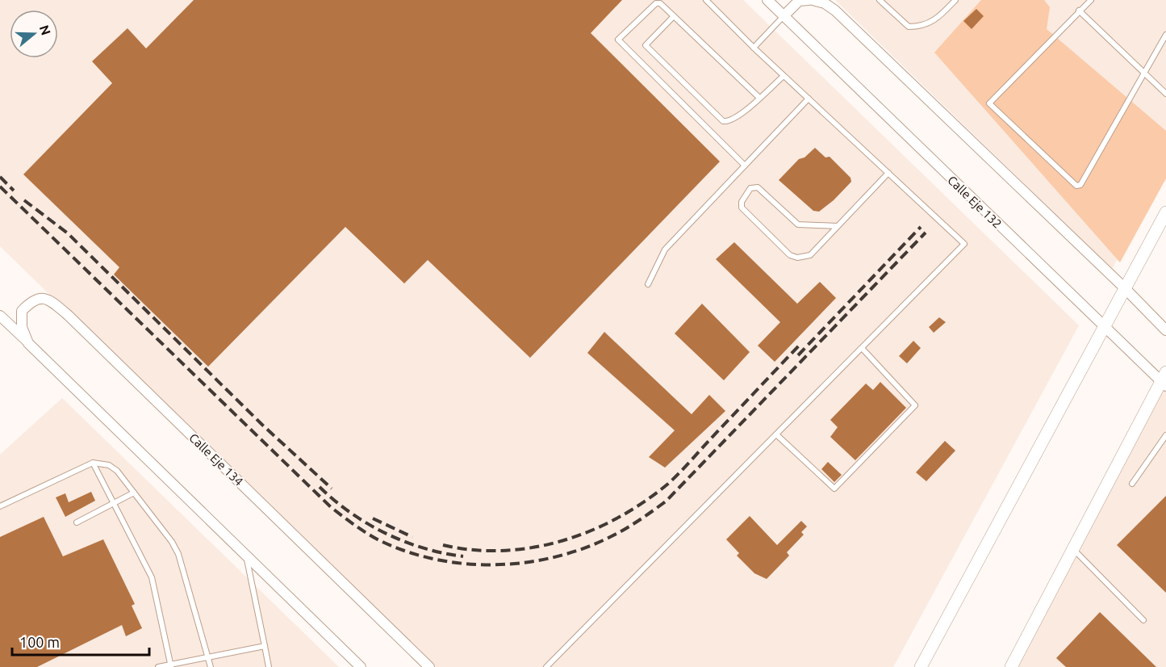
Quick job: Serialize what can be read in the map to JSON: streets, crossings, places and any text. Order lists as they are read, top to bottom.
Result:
{
  "streets": {
    "street": ["Calle Eje 132", "Calle Eje 134"]
  },
  "scale_bar": "100 m",
  "north": "right"
}
